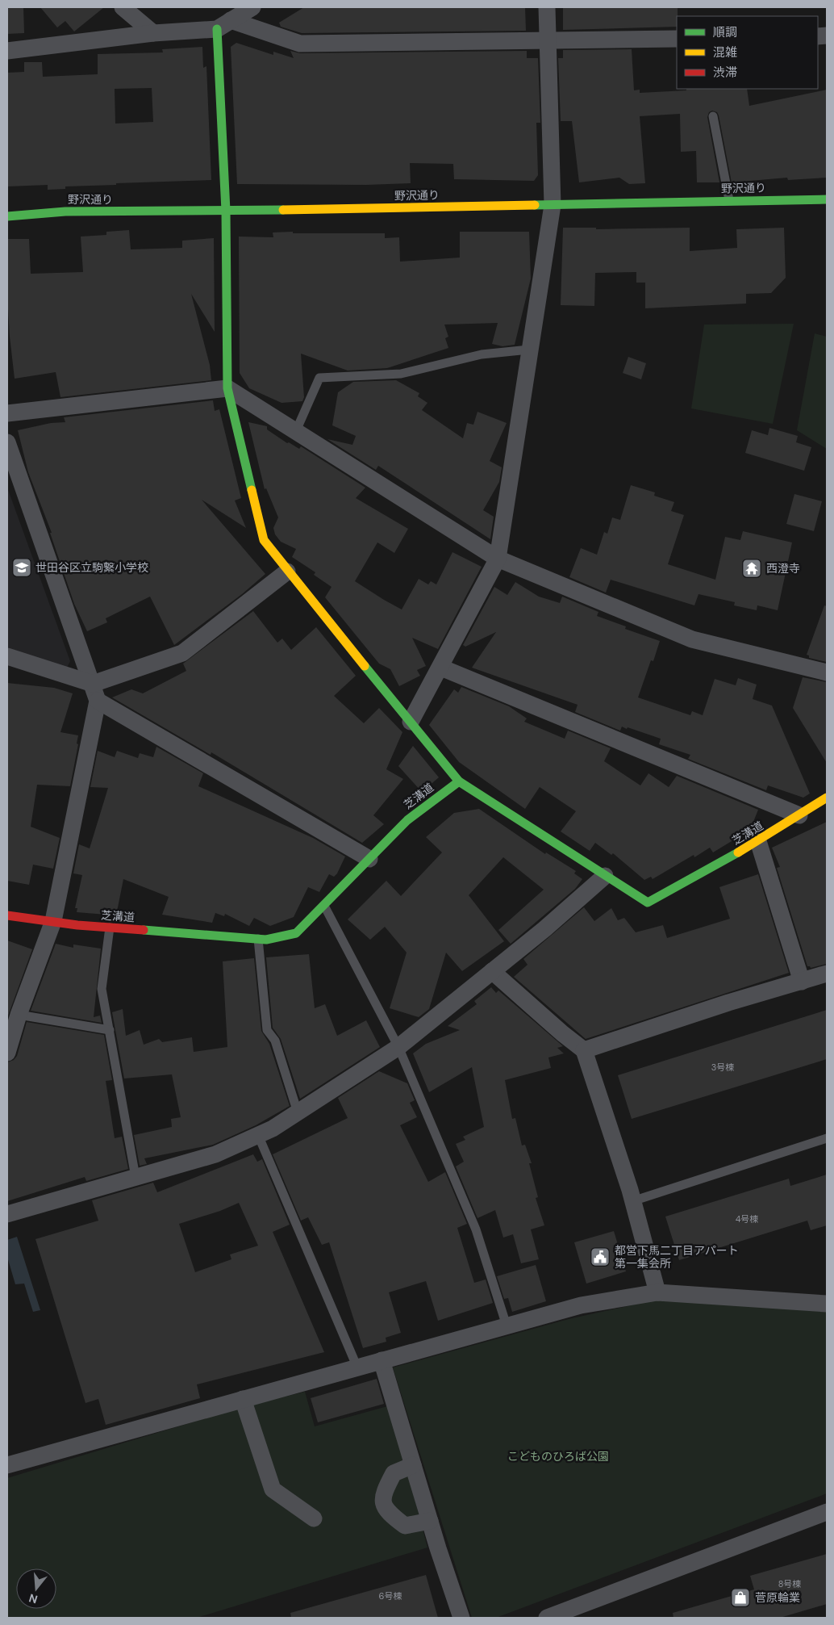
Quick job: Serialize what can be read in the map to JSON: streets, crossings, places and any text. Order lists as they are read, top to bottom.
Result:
{
  "streets": {
    "street": ["野沢通り", "芝溝道"]
  },
  "parks": ["こどものひろば公園"],
  "places": {
    "school or university": ["世田谷区立駒繋小学校"],
    "temple": ["西澄寺"],
    "public building": ["都営下馬二丁目アパート 第一集会所"],
    "shop": ["菅原輪業"]
  },
  "house_numbers": [
    "3号棟",
    "4号棟",
    "8号棟",
    "6号棟"
  ],
  "legend": ["順調", "混雑", "渋滞"],
  "north": "bottom"
}
